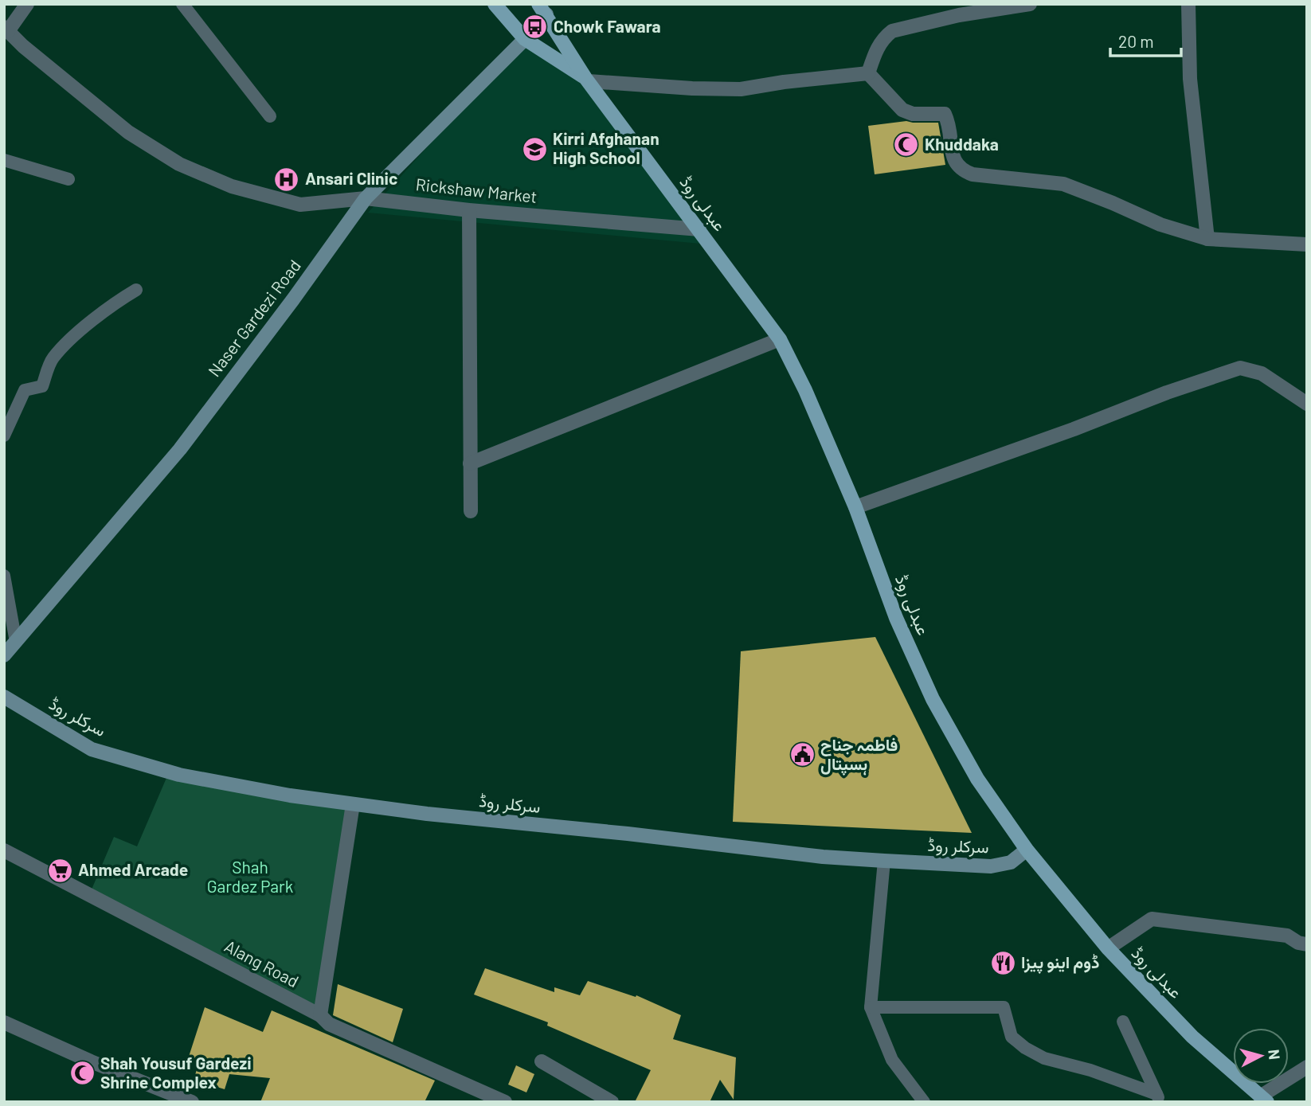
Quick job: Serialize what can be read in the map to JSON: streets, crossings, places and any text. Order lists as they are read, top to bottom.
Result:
{
  "streets": {
    "main road": ["عبدلی روڈ", "Naser Gardezi Road", "سرکلر روڈ"],
    "street": ["Rickshaw Market", "Alang Road"]
  },
  "crossings": [
    ["Rickshaw Market", "عبدلی روڈ"],
    ["Rickshaw Market", "Naser Gardezi Road"],
    ["عبدلی روڈ", "Naser Gardezi Road"],
    ["عبدلی روڈ", "سرکلر روڈ"]
  ],
  "parks": ["Shah Gardez Park"],
  "places": {
    "bus stop": ["Chowk Fawara"],
    "mosque": ["Khuddaka", "Shah Yousuf Gardezi Shrine Complex"],
    "school or university": ["Kirri Afghanan High School"],
    "hospital": ["Ansari Clinic"],
    "public building": ["فاطمہ جناح ہسپتال"],
    "supermarket": ["Ahmed Arcade"],
    "restaurant": ["ڈوم اینو پیزا"]
  },
  "scale_bar": "20 m",
  "north": "right"
}
